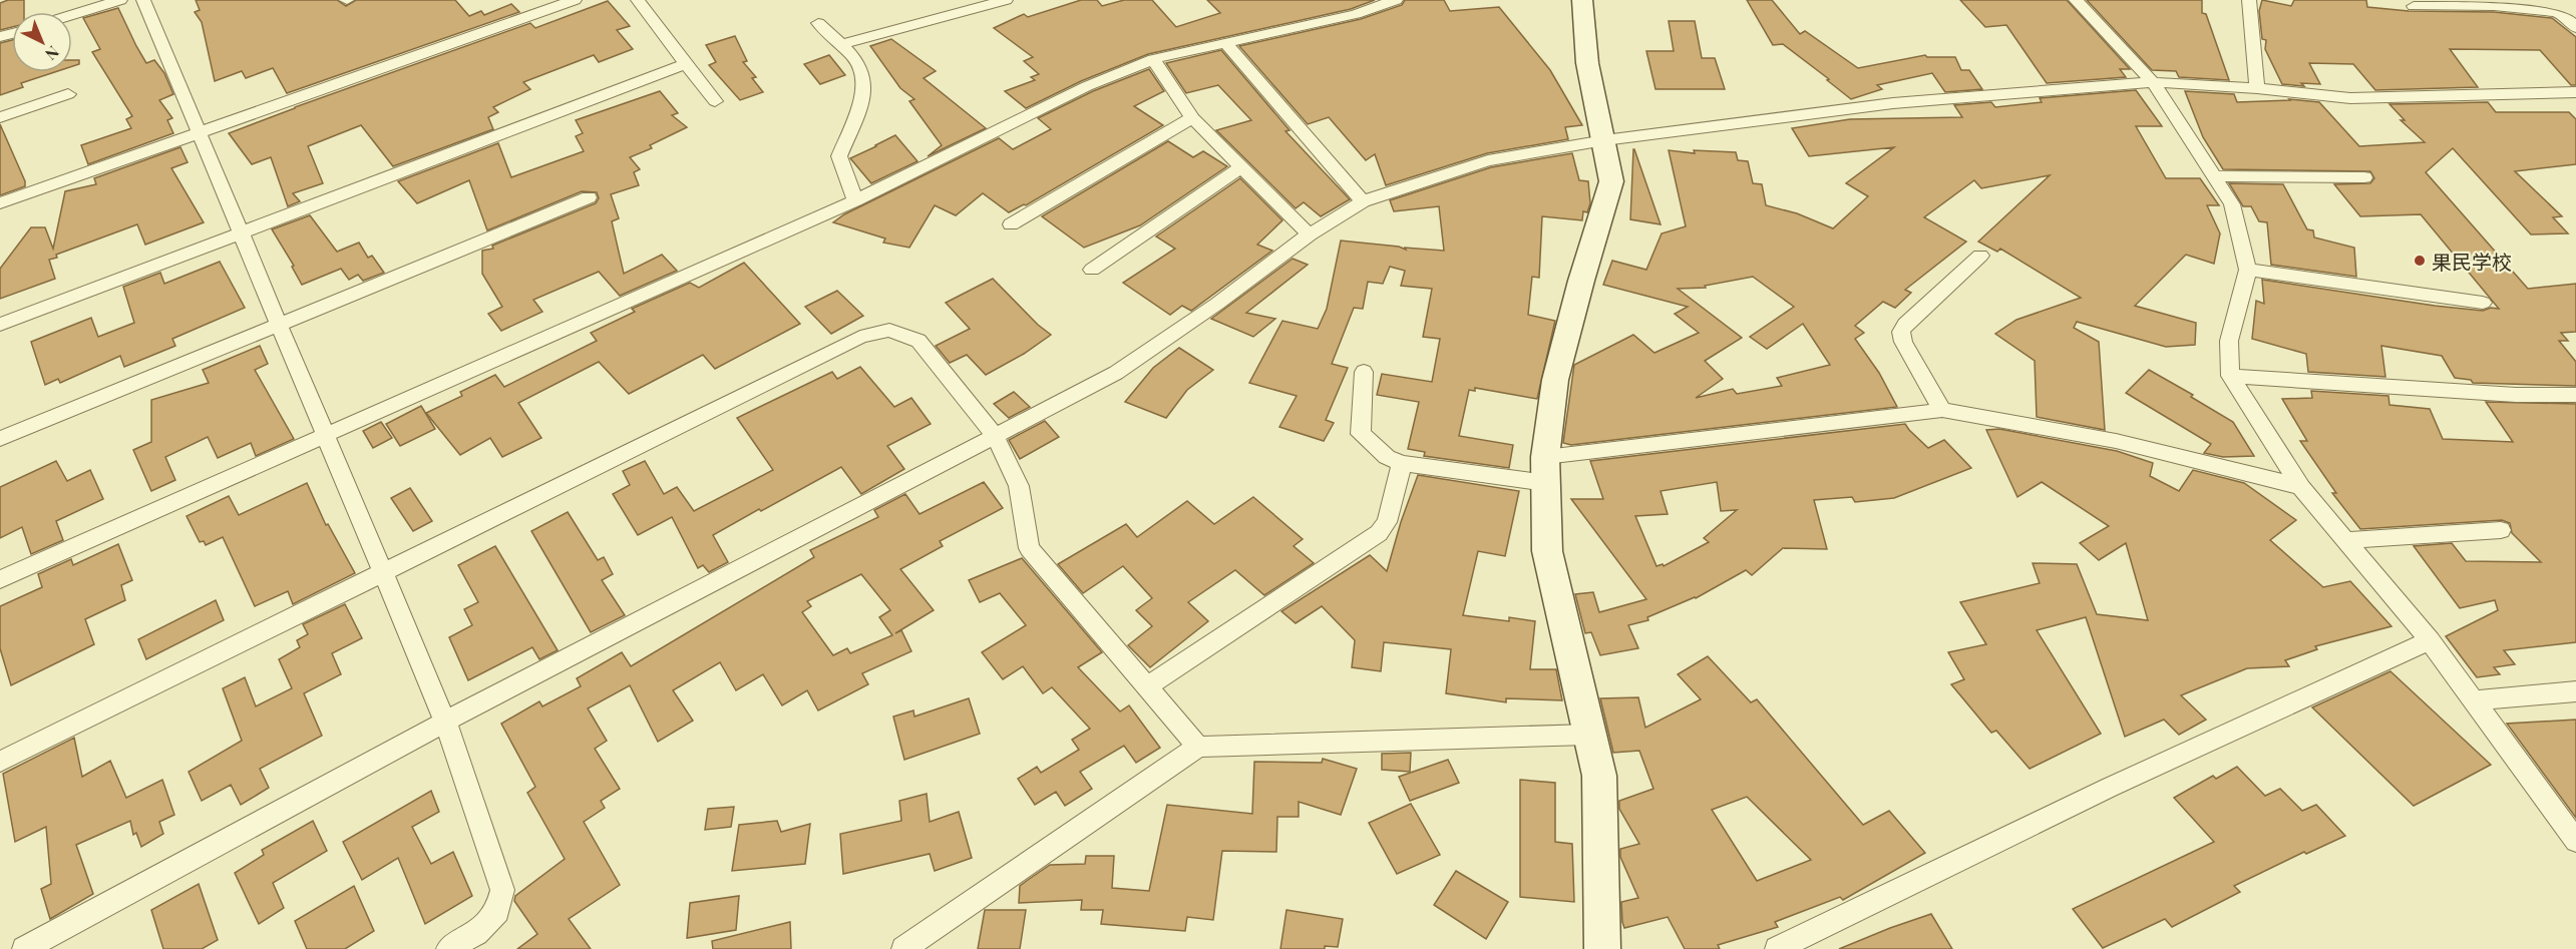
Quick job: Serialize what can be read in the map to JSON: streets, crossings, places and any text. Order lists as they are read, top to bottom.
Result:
{
  "places": ["果民学校"],
  "north": "bottom right"
}
